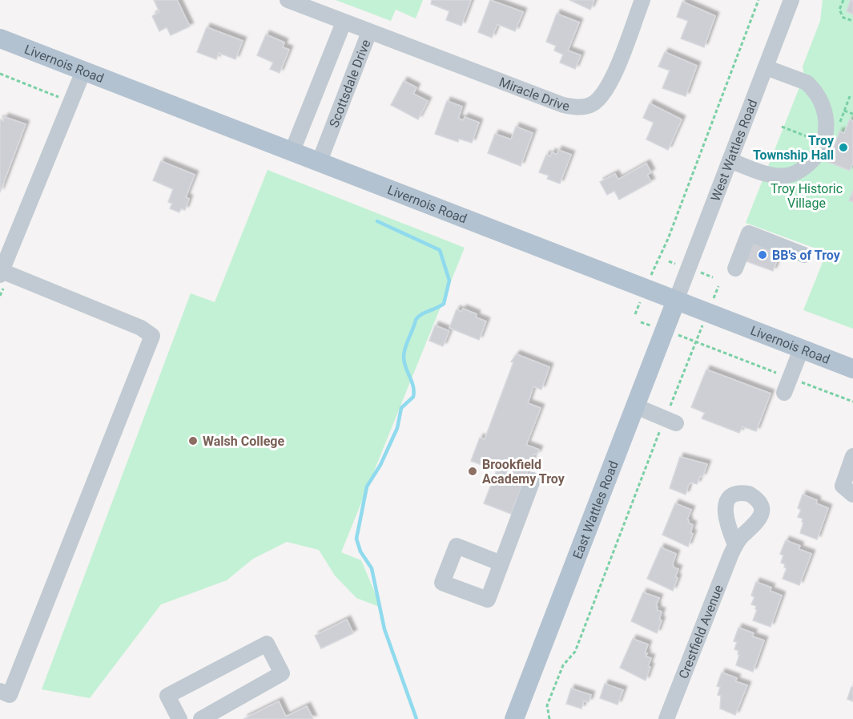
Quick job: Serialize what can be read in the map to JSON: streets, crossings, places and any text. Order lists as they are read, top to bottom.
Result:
{
  "streets": {
    "main road": ["Livernois Road", "East Wattles Road"],
    "street": [
      "Scottsdale Drive",
      "Miracle Drive",
      "West Wattles Road",
      "Crestfield Avenue"
    ]
  },
  "crossings": [
    ["Livernois Road", "Scottsdale Drive"],
    ["Livernois Road", "West Wattles Road"],
    ["Livernois Road", "East Wattles Road"],
    ["Scottsdale Drive", "Miracle Drive"],
    ["West Wattles Road", "East Wattles Road"]
  ],
  "parks": ["Troy Historic Village"],
  "places": [
    "Troy Township Hall",
    "BB's of Troy",
    "Walsh College",
    "Brookfield Academy Troy"
  ]
}
